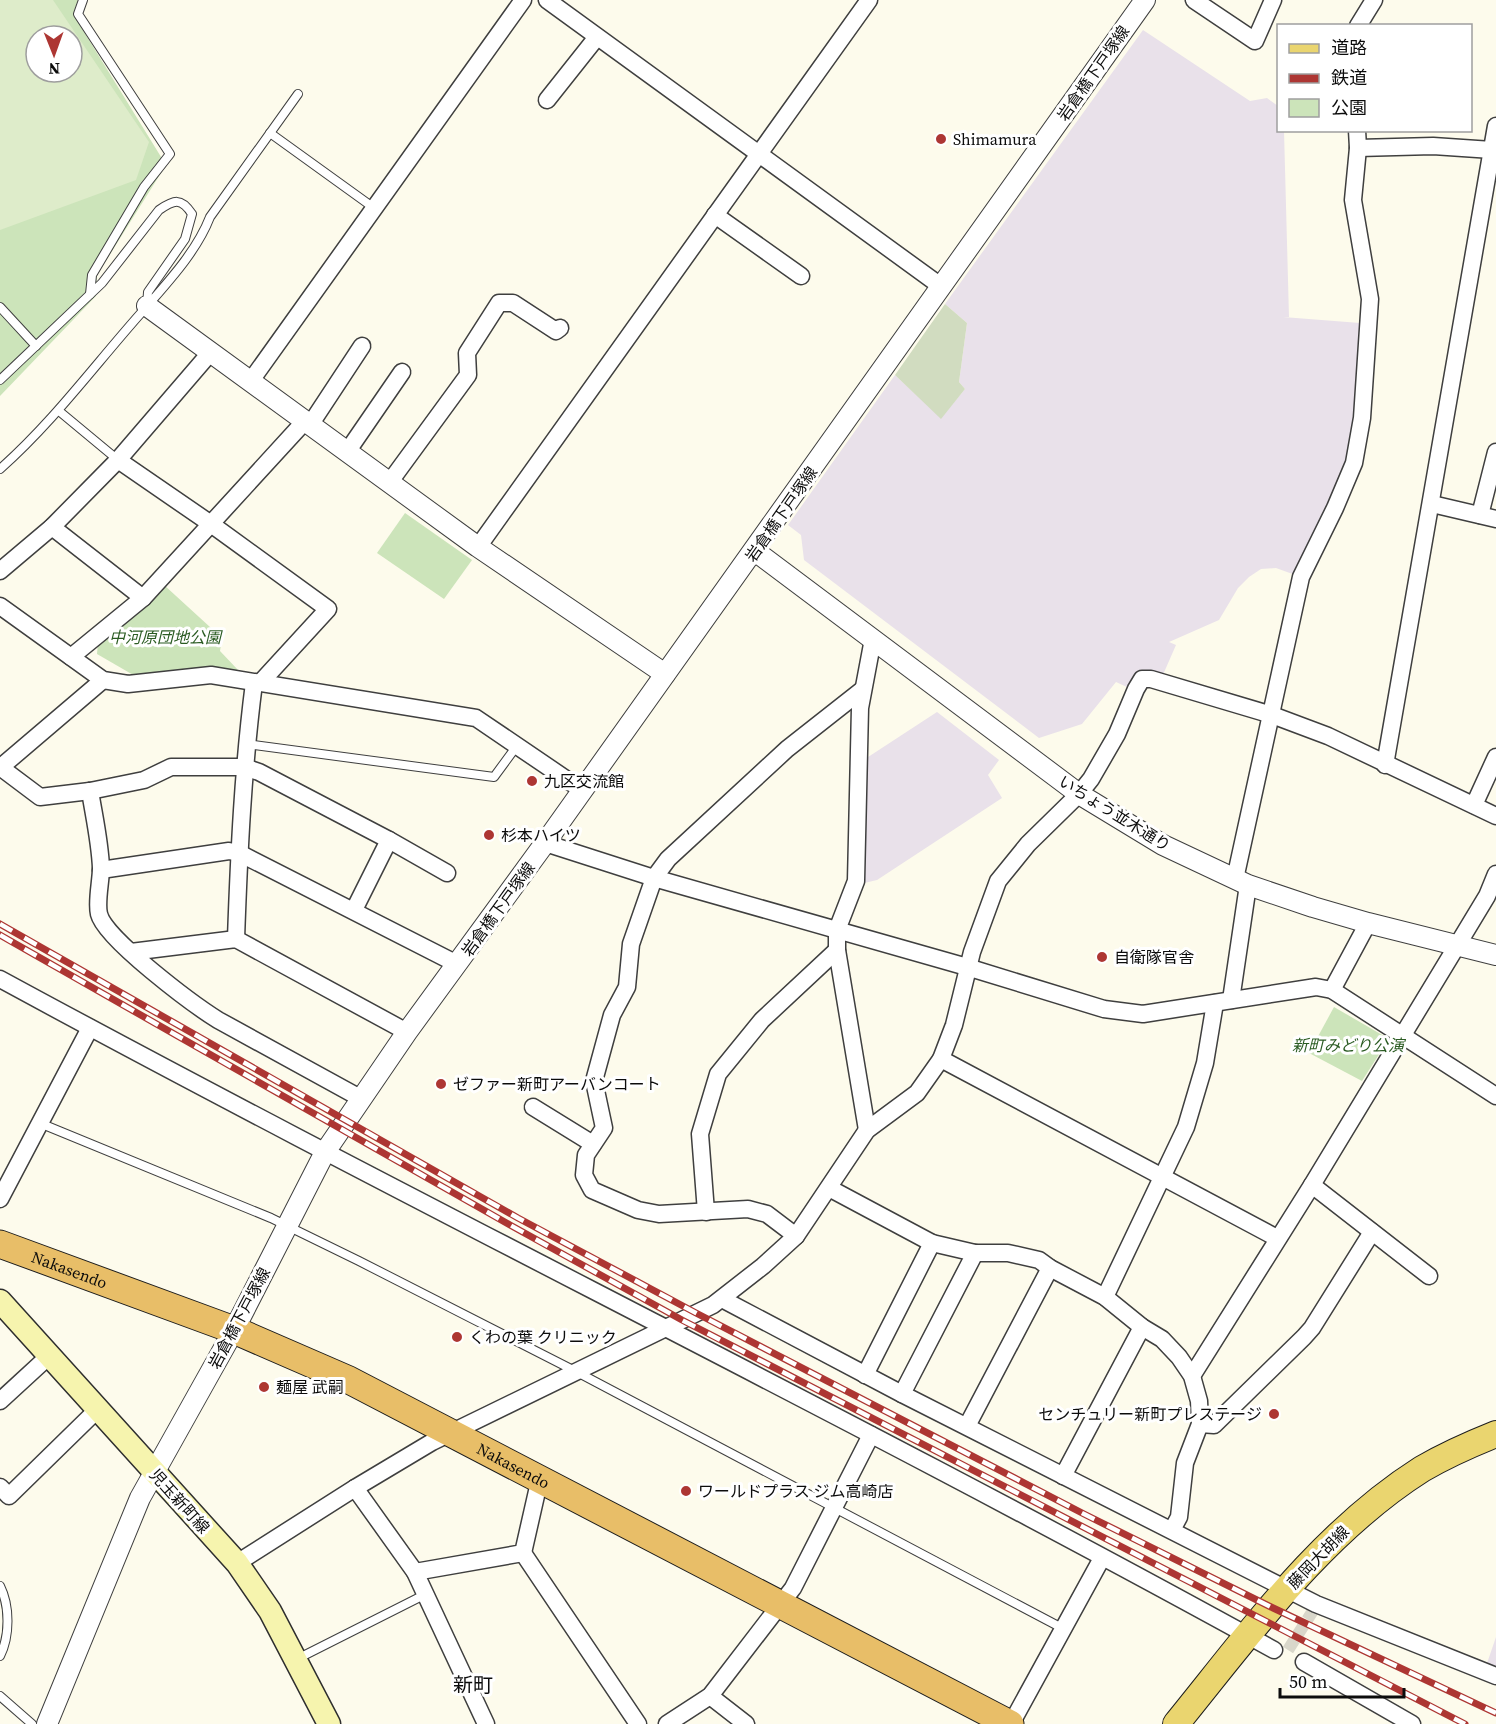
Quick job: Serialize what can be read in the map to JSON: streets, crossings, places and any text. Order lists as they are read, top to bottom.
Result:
{
  "streets": {
    "highway": ["Nakasendo"],
    "main road": ["児玉新町線", "藤岡大胡線"],
    "street": ["岩倉橋下戸塚線", "いちょう並木通り"]
  },
  "crossings": [
    ["岩倉橋下戸塚線", "いちょう並木通り"],
    ["岩倉橋下戸塚線", "Nakasendo"],
    ["岩倉橋下戸塚線", "児玉新町線"]
  ],
  "districts": ["新町"],
  "parks": ["中河原団地公園", "新町みどり公演"],
  "places": [
    "Shimamura",
    "九区交流館",
    "杉本ハイツ",
    "自衛隊官舎",
    "ゼファー新町アーバンコート",
    "くわの葉 クリニック",
    "麺屋 武嗣",
    "センチュリー新町プレステージ",
    "ワールドプラス ジム高崎店"
  ],
  "legend": ["道路", "鉄道", "公園"],
  "scale_bar": "50 m",
  "north": "bottom"
}
